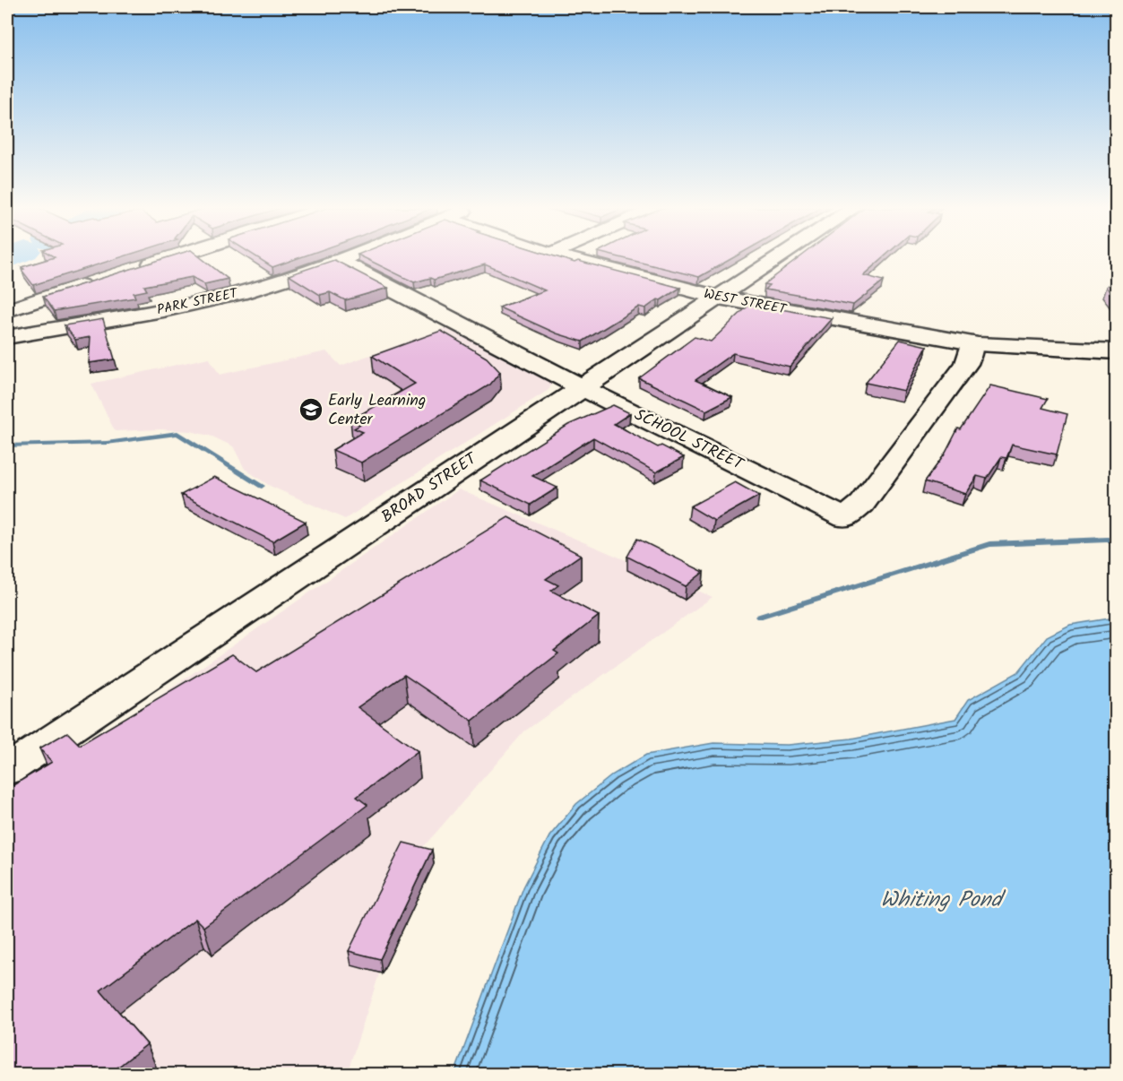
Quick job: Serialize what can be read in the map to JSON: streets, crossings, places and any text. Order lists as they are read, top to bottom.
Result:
{
  "streets": {
    "street": [
      "PARK STREET",
      "WEST STREET",
      "SCHOOL STREET",
      "BROAD STREET"
    ]
  },
  "crossings": [
    ["PARK STREET", "SCHOOL STREET"],
    ["WEST STREET", "SCHOOL STREET"],
    ["WEST STREET", "BROAD STREET"],
    ["SCHOOL STREET", "BROAD STREET"]
  ],
  "water": ["Whiting Pond"],
  "places": {
    "school or university": ["Early Learning Center"]
  }
}
